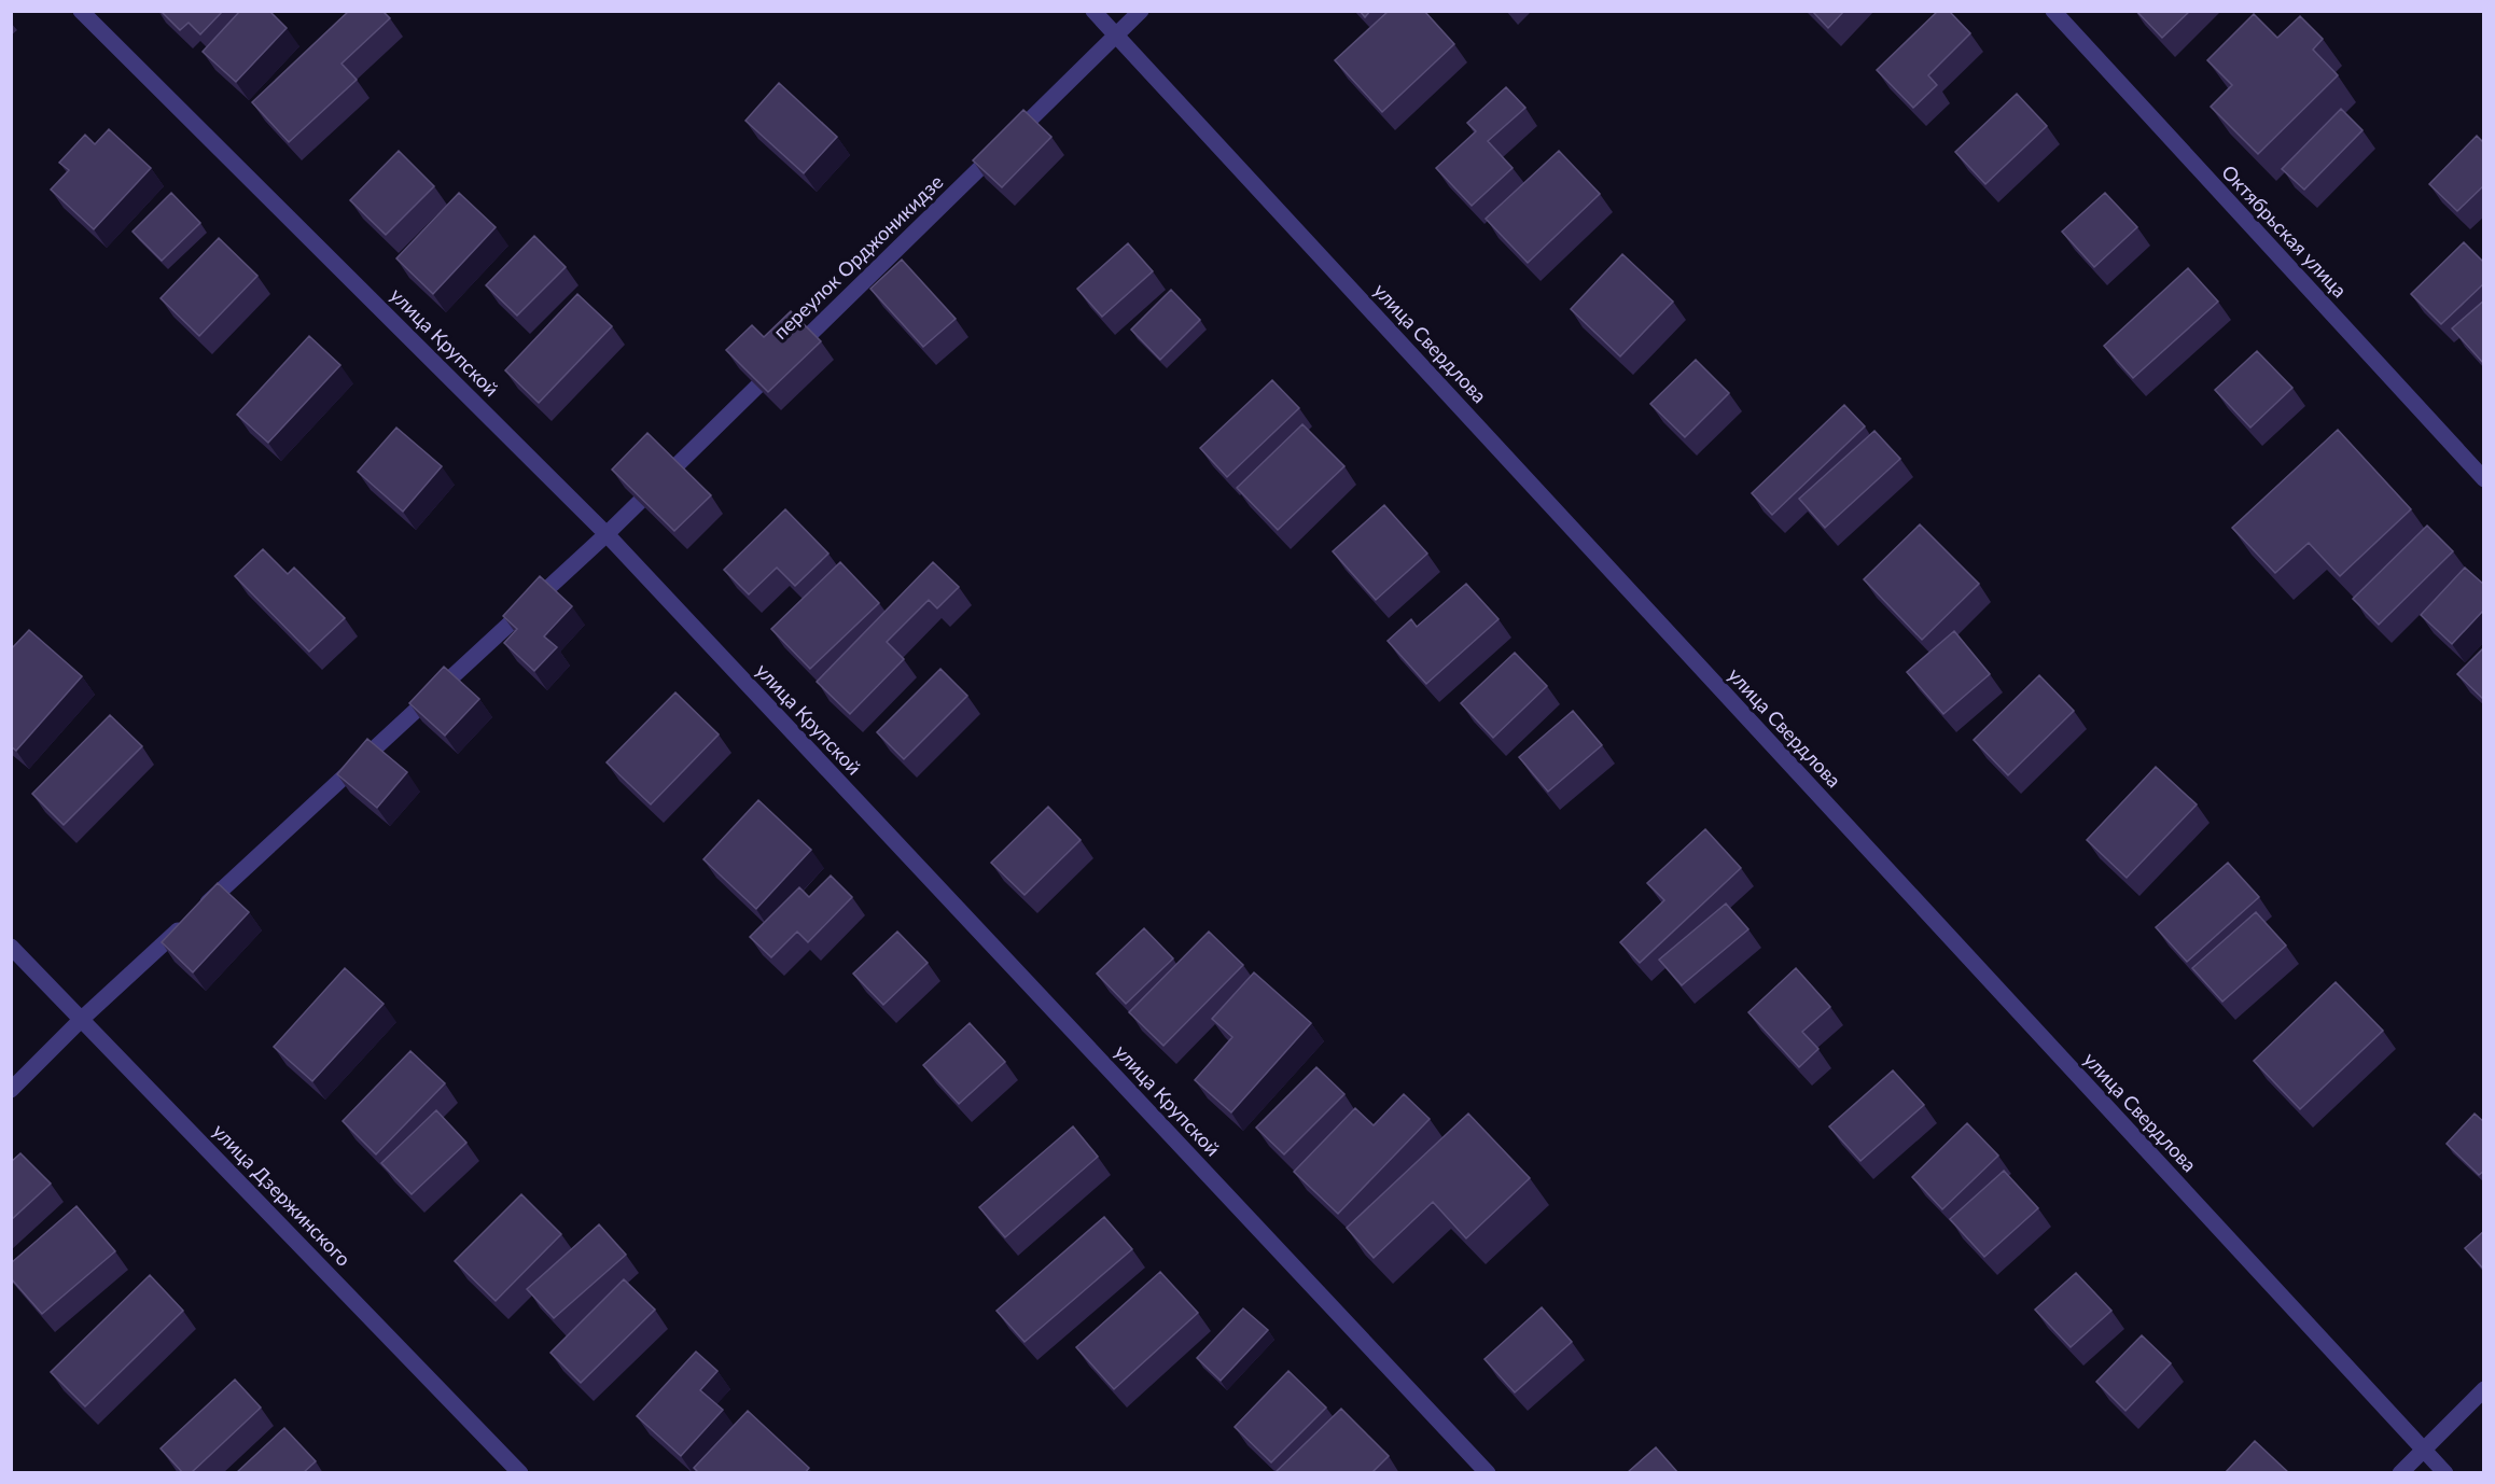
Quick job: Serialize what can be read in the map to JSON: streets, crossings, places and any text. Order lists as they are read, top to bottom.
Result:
{
  "streets": {
    "street": [
      "Октябрьская улица",
      "переулок Орджоникидзе",
      "улица Крупской",
      "улица Свердлова",
      "улица Дзержинского"
    ]
  },
  "crossings": [
    ["переулок Орджоникидзе", "улица Крупской"],
    ["переулок Орджоникидзе", "улица Свердлова"],
    ["переулок Орджоникидзе", "улица Дзержинского"]
  ]
}
